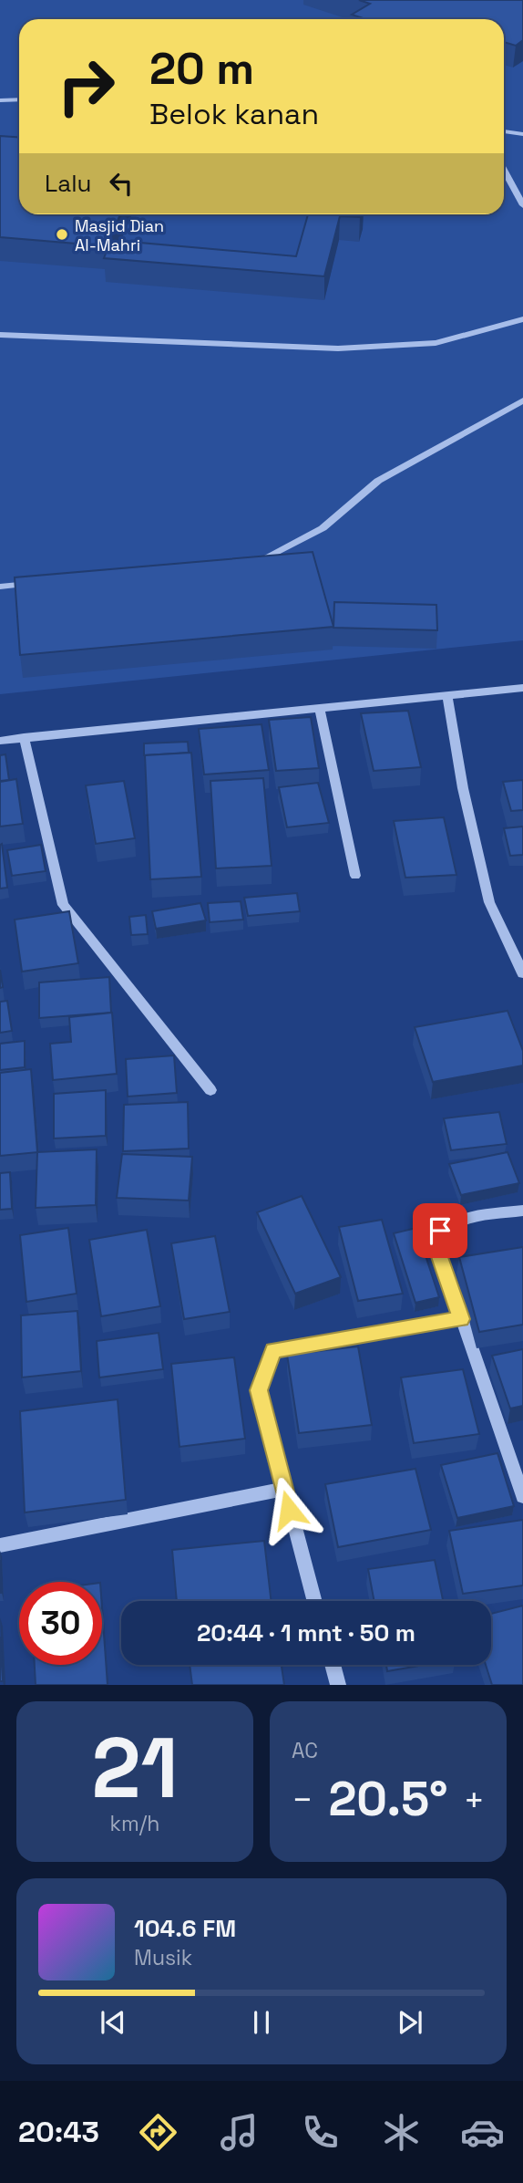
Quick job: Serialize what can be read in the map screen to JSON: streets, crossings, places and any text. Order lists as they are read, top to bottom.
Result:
{
  "places": ["Masjid Dian Al-Mahri"],
  "page": {
    "turn": ["20 m", "Belok kanan"],
    "then": "Lalu",
    "limit": "30",
    "trip": "20:44 · 1 mnt · 50 m",
    "tile": [
      ["21", "km/h"],
      "AC"
    ],
    "heat": ["−", "20.5°", "+"],
    "song": ["104.6 FM", "Musik"],
    "tabs": "20:43"
  }
}
